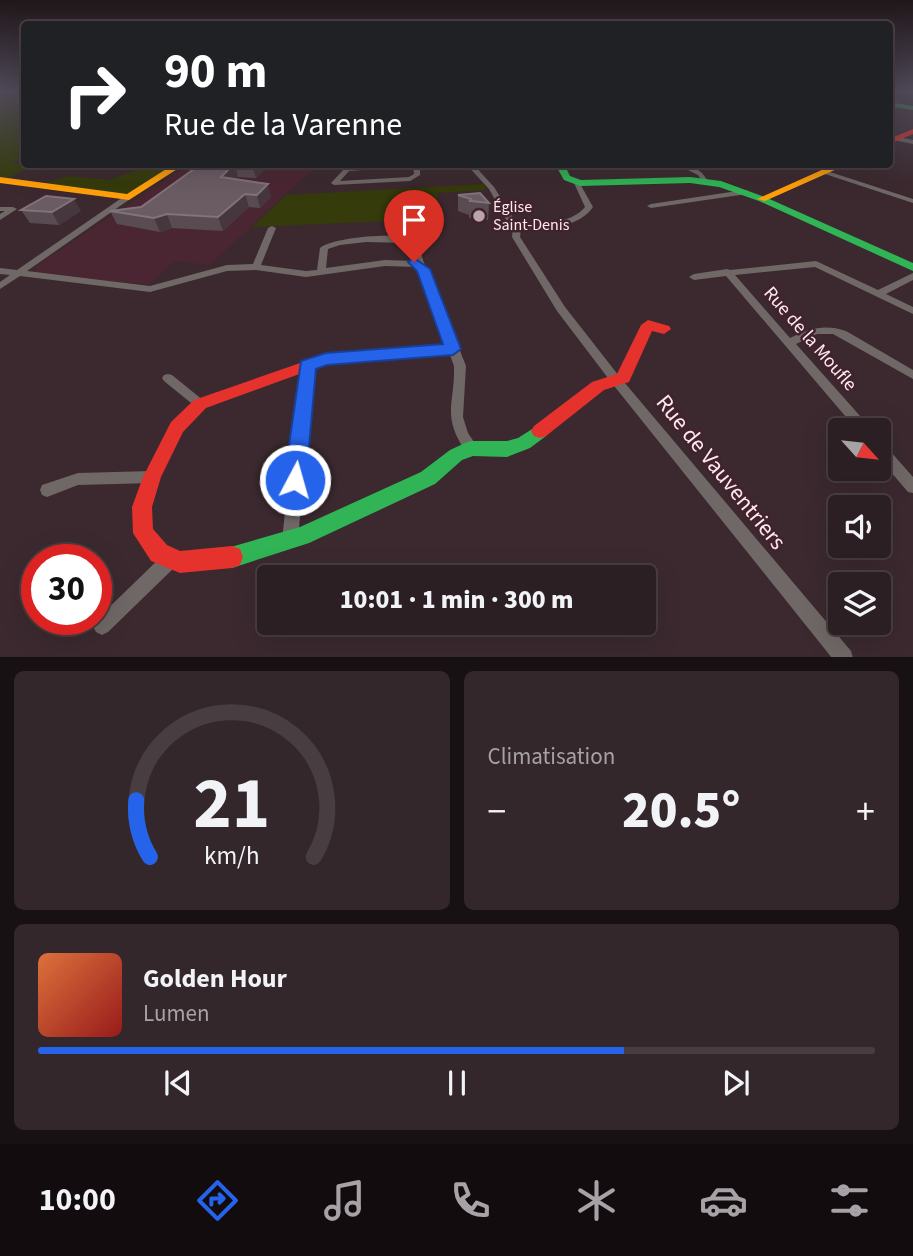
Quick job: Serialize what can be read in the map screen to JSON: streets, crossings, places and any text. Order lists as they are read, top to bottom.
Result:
{
  "streets": {
    "street": ["Rue de la Moufle", "Rue de Vauventriers"]
  },
  "places": ["Église Saint-Denis"],
  "north": "bottom right",
  "page": {
    "turn": ["90 m", "Rue de la Varenne"],
    "limit": "30",
    "trip": "10:01 · 1 min · 300 m",
    "tile": "Climatisation",
    "heat": ["−", "20.5°", "+"],
    "song": ["Golden Hour", "Lumen"],
    "tabs": "10:00",
    "gauge": ["21", "km/h"]
  }
}
